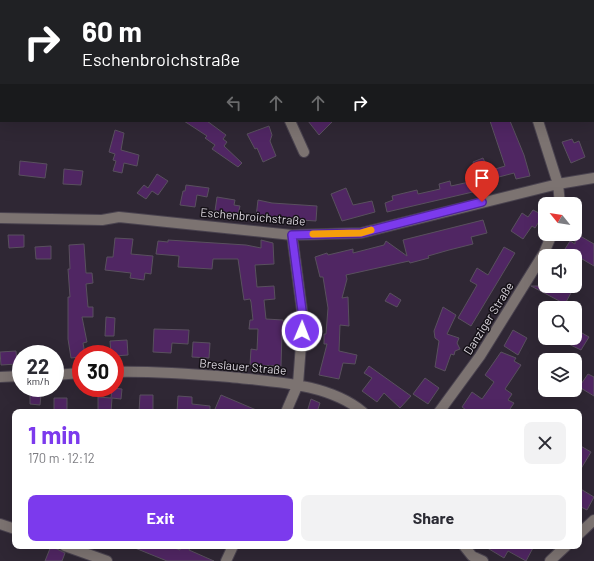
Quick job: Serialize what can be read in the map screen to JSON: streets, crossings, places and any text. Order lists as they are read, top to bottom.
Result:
{
  "streets": {
    "street": ["Eschenbroichstraße", "Danziger Straße", "Breslauer Straße"]
  },
  "north": "top left",
  "page": {
    "turn": ["60 m", "Eschenbroichstraße"],
    "speed": "22 km/h",
    "limit": "30",
    "heading": ["1 min", "170 m · 12:12"],
    "buttons": ["Exit", "Share"]
  }
}
